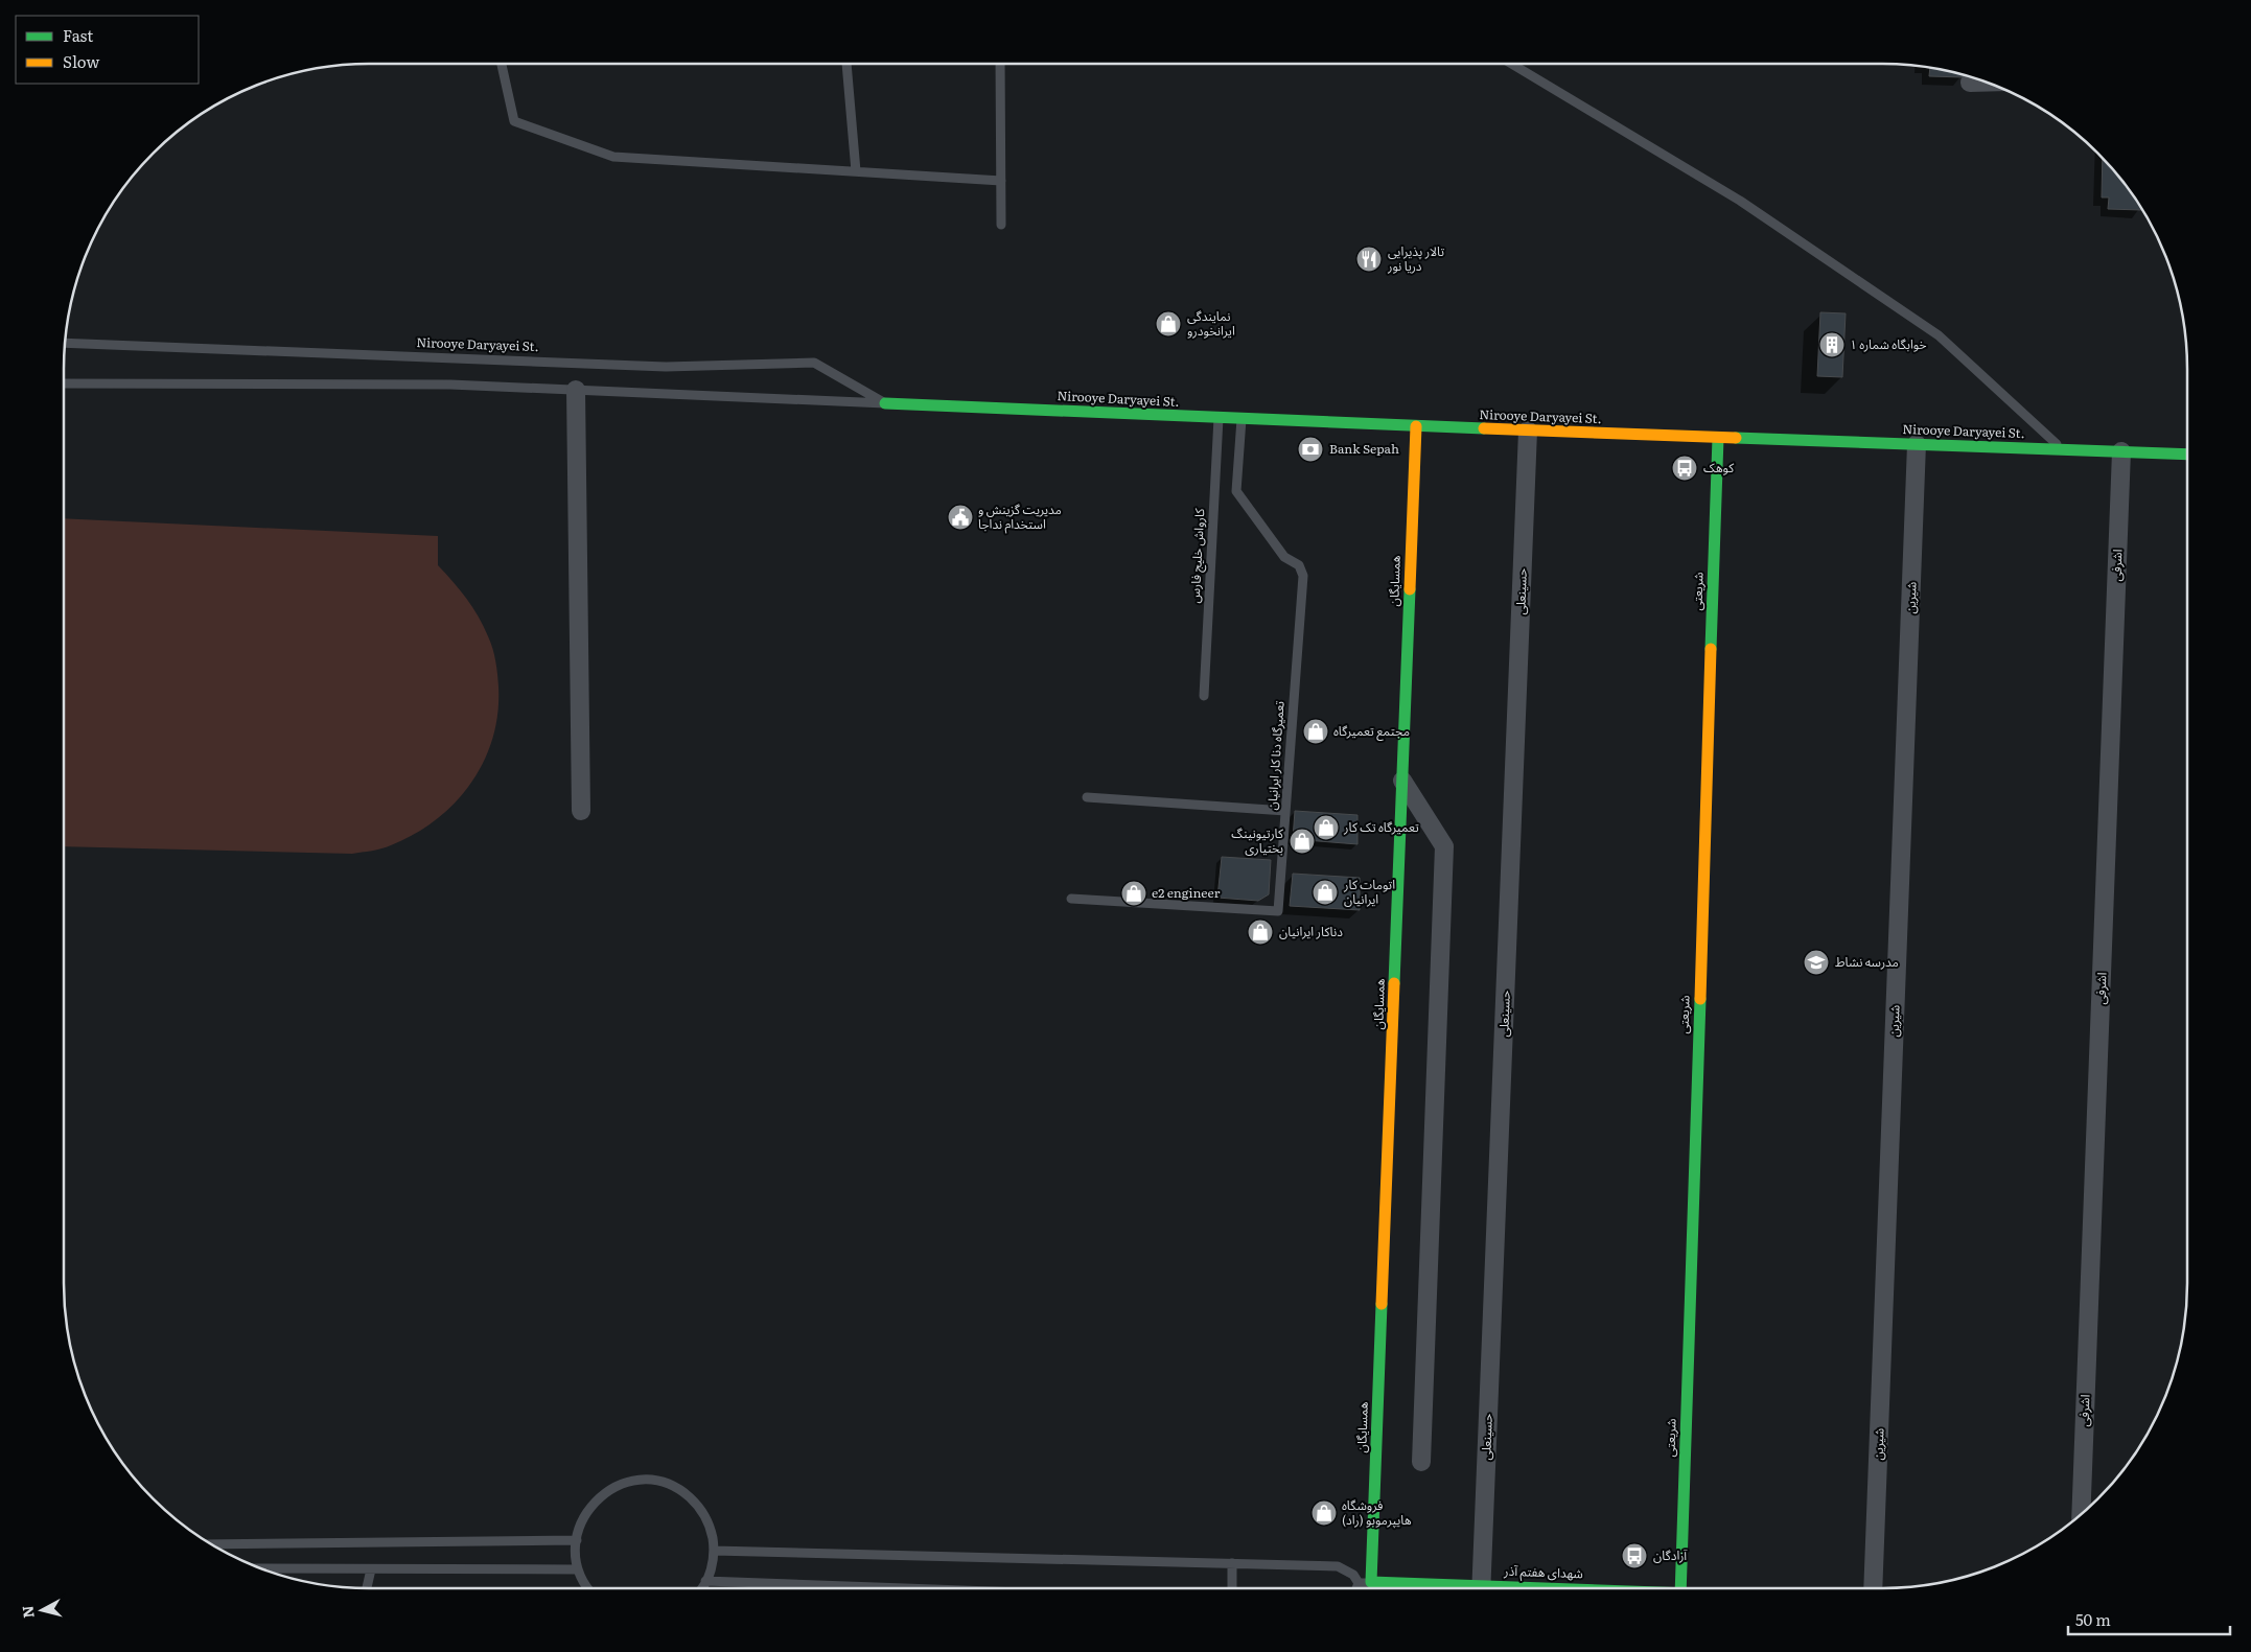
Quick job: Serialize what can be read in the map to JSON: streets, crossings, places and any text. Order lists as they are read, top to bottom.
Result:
{
  "streets": {
    "street": [
      "Nirooye Daryayei St.",
      "اشرفی",
      "همسایگان",
      "حسینعلی",
      "شریعتی",
      "شیرین",
      "شهدای هفتم آذر"
    ],
    "lane": ["کارواش خلیج فارس", "تعمیرگاه دنا کار ایرانیان"]
  },
  "crossings": [
    ["Nirooye Daryayei St.", "کارواش خلیج فارس"],
    ["Nirooye Daryayei St.", "اشرفی"],
    ["Nirooye Daryayei St.", "همسایگان"],
    ["Nirooye Daryayei St.", "حسینعلی"],
    ["Nirooye Daryayei St.", "شریعتی"],
    ["Nirooye Daryayei St.", "شیرین"],
    ["Nirooye Daryayei St.", "تعمیرگاه دنا کار ایرانیان"],
    ["همسایگان", "شهدای هفتم آذر"]
  ],
  "places": {
    "restaurant": ["تالار پذیرایی دریا نور"],
    "shop": [
      "نمایندگی ایرانخودرو",
      "مجتمع تعمیرگاه",
      "تعمیرگاه تک کار",
      "کارتیونینگ بختیاری",
      "اتومات کار ایرانیان",
      "e2 engineer",
      "دناکار ایرانیان",
      "فروشگاه هایپرموبو (راد)"
    ],
    "building": ["خوابگاه شماره ۱"],
    "bank": ["Bank Sepah"],
    "bus stop": ["کوهک", "آزادگان"],
    "public building": ["مدیریت گزینش و استخدام نداجا"],
    "school or university": ["مدرسه نشاط"]
  },
  "legend": ["Fast", "Slow"],
  "scale_bar": "50 m",
  "north": "left"
}
